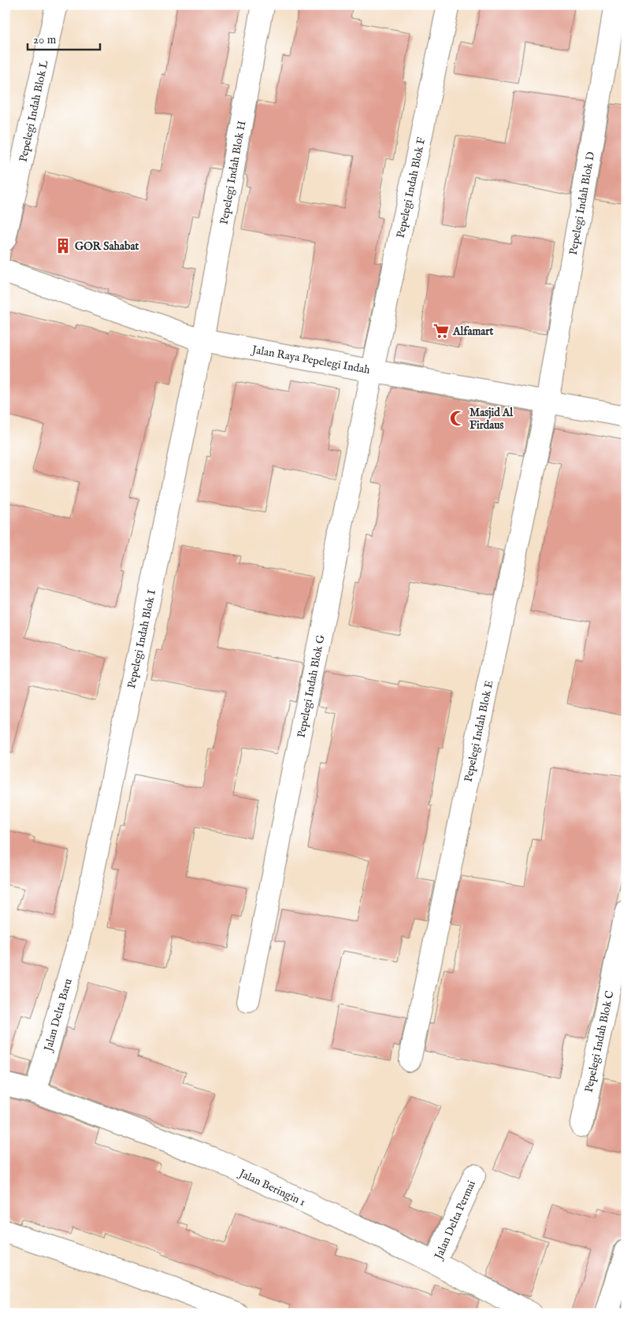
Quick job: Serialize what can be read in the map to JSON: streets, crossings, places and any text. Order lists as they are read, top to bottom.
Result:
{
  "streets": {
    "street": [
      "Pepelegi Indah Blok L",
      "Pepelegi Indah Blok H",
      "Pepelegi Indah Blok F",
      "Pepelegi Indah Blok D",
      "Jalan Raya Pepelegi Indah",
      "Pepelegi Indah Blok I",
      "Pepelegi Indah Blok G",
      "Pepelegi Indah Blok E",
      "Jalan Delta Baru",
      "Pepelegi Indah Blok C",
      "Jalan Beringin 1",
      "Jalan Delta Permai"
    ]
  },
  "crossings": [
    ["Pepelegi Indah Blok H", "Jalan Raya Pepelegi Indah"],
    ["Pepelegi Indah Blok H", "Pepelegi Indah Blok I"],
    ["Pepelegi Indah Blok F", "Jalan Raya Pepelegi Indah"],
    ["Pepelegi Indah Blok F", "Pepelegi Indah Blok G"],
    ["Pepelegi Indah Blok D", "Jalan Raya Pepelegi Indah"],
    ["Pepelegi Indah Blok D", "Pepelegi Indah Blok E"],
    ["Jalan Raya Pepelegi Indah", "Pepelegi Indah Blok I"],
    ["Jalan Raya Pepelegi Indah", "Pepelegi Indah Blok G"],
    ["Jalan Raya Pepelegi Indah", "Pepelegi Indah Blok E"],
    ["Pepelegi Indah Blok I", "Jalan Delta Baru"],
    ["Jalan Delta Baru", "Jalan Beringin 1"],
    ["Jalan Beringin 1", "Jalan Delta Permai"]
  ],
  "places": {
    "building": ["GOR Sahabat"],
    "supermarket": ["Alfamart"],
    "mosque": ["Masjid Al Firdaus"]
  },
  "scale_bar": "20 m"
}
